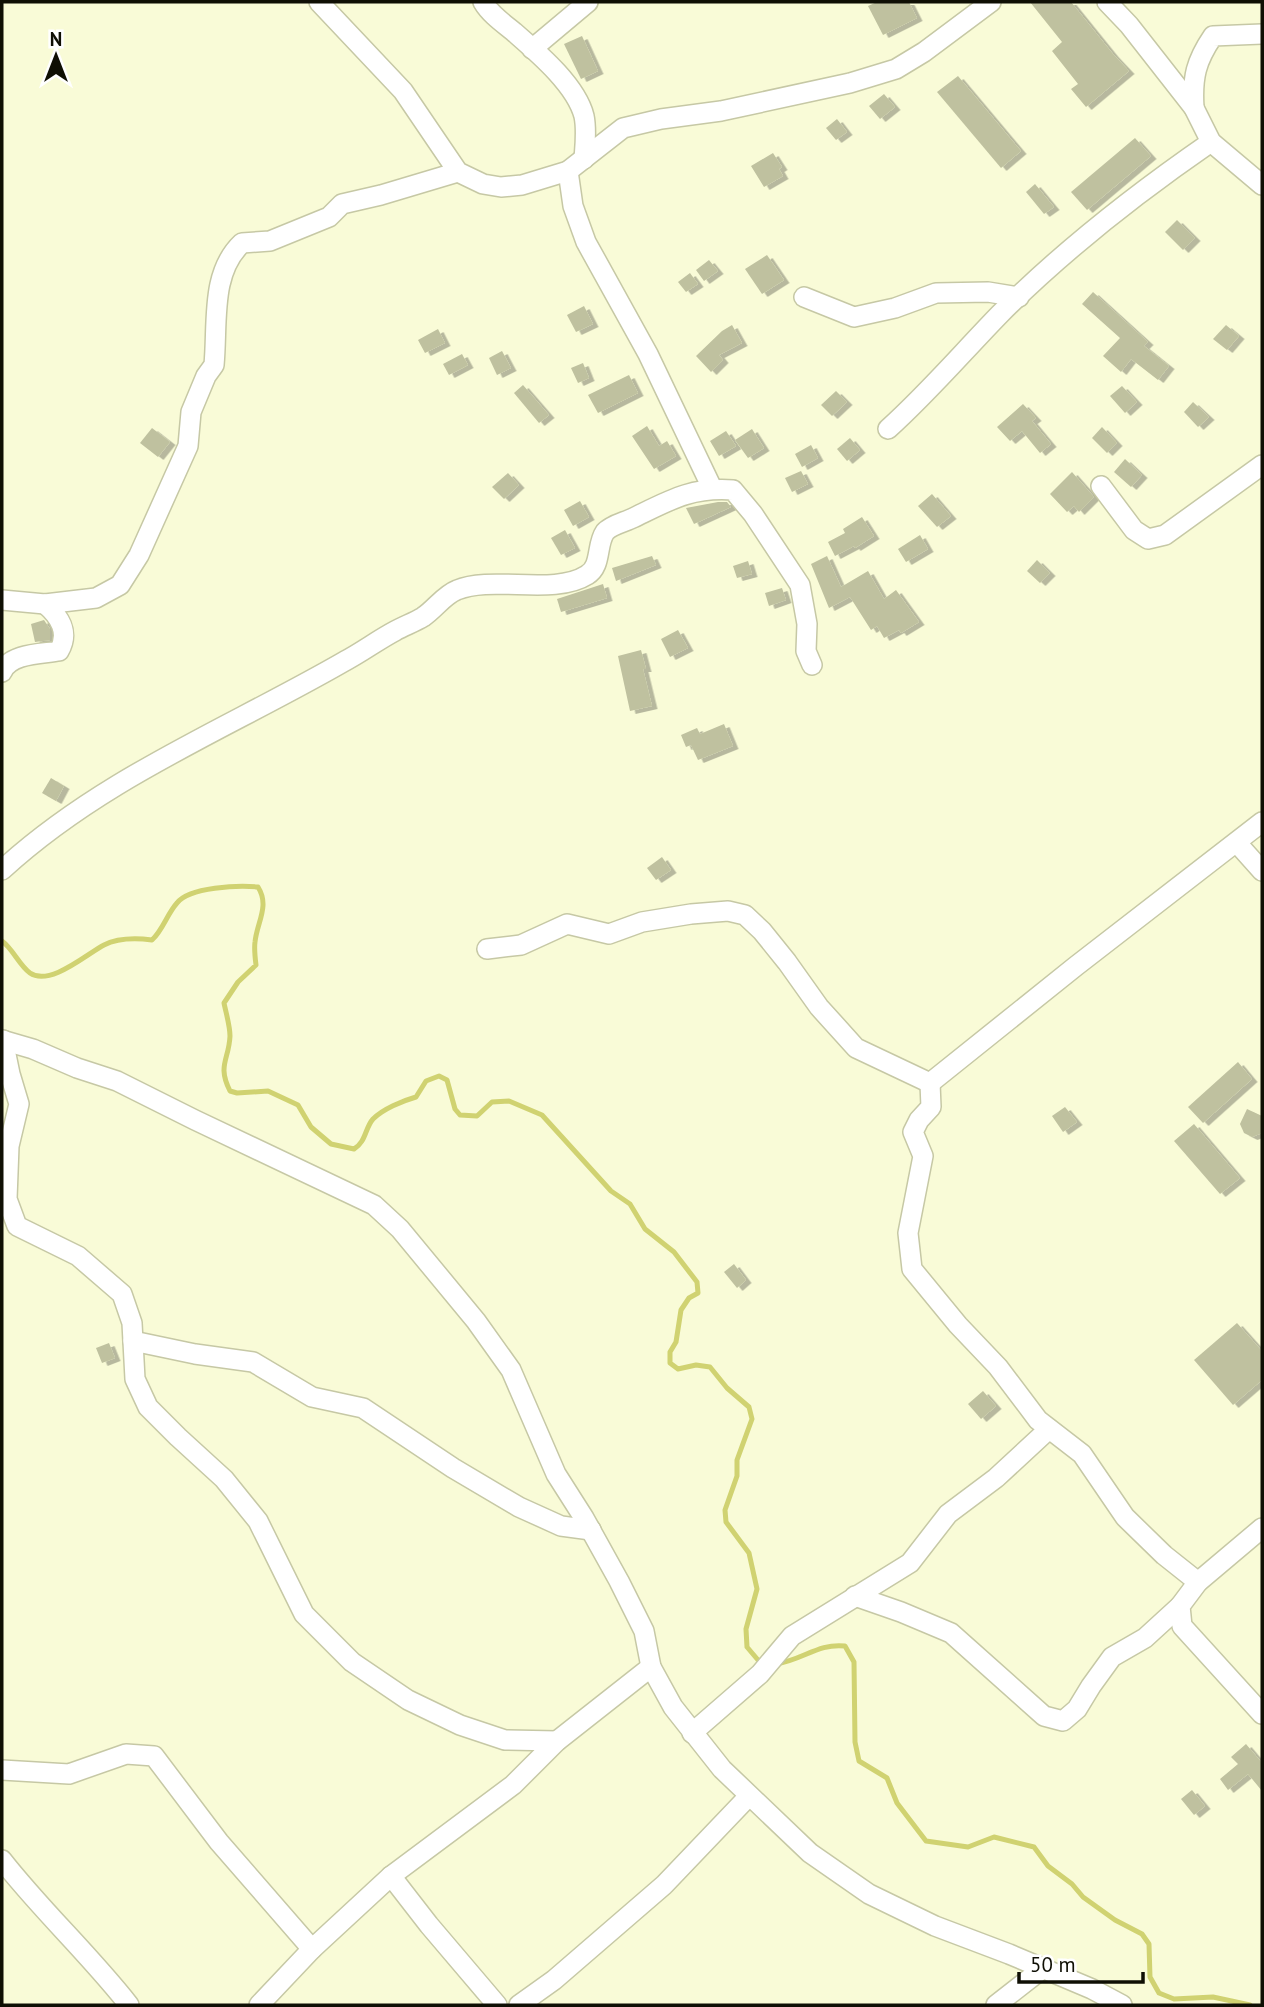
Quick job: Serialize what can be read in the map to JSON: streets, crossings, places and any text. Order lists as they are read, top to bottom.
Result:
{
  "scale_bar": "50 m",
  "north": "top"
}
